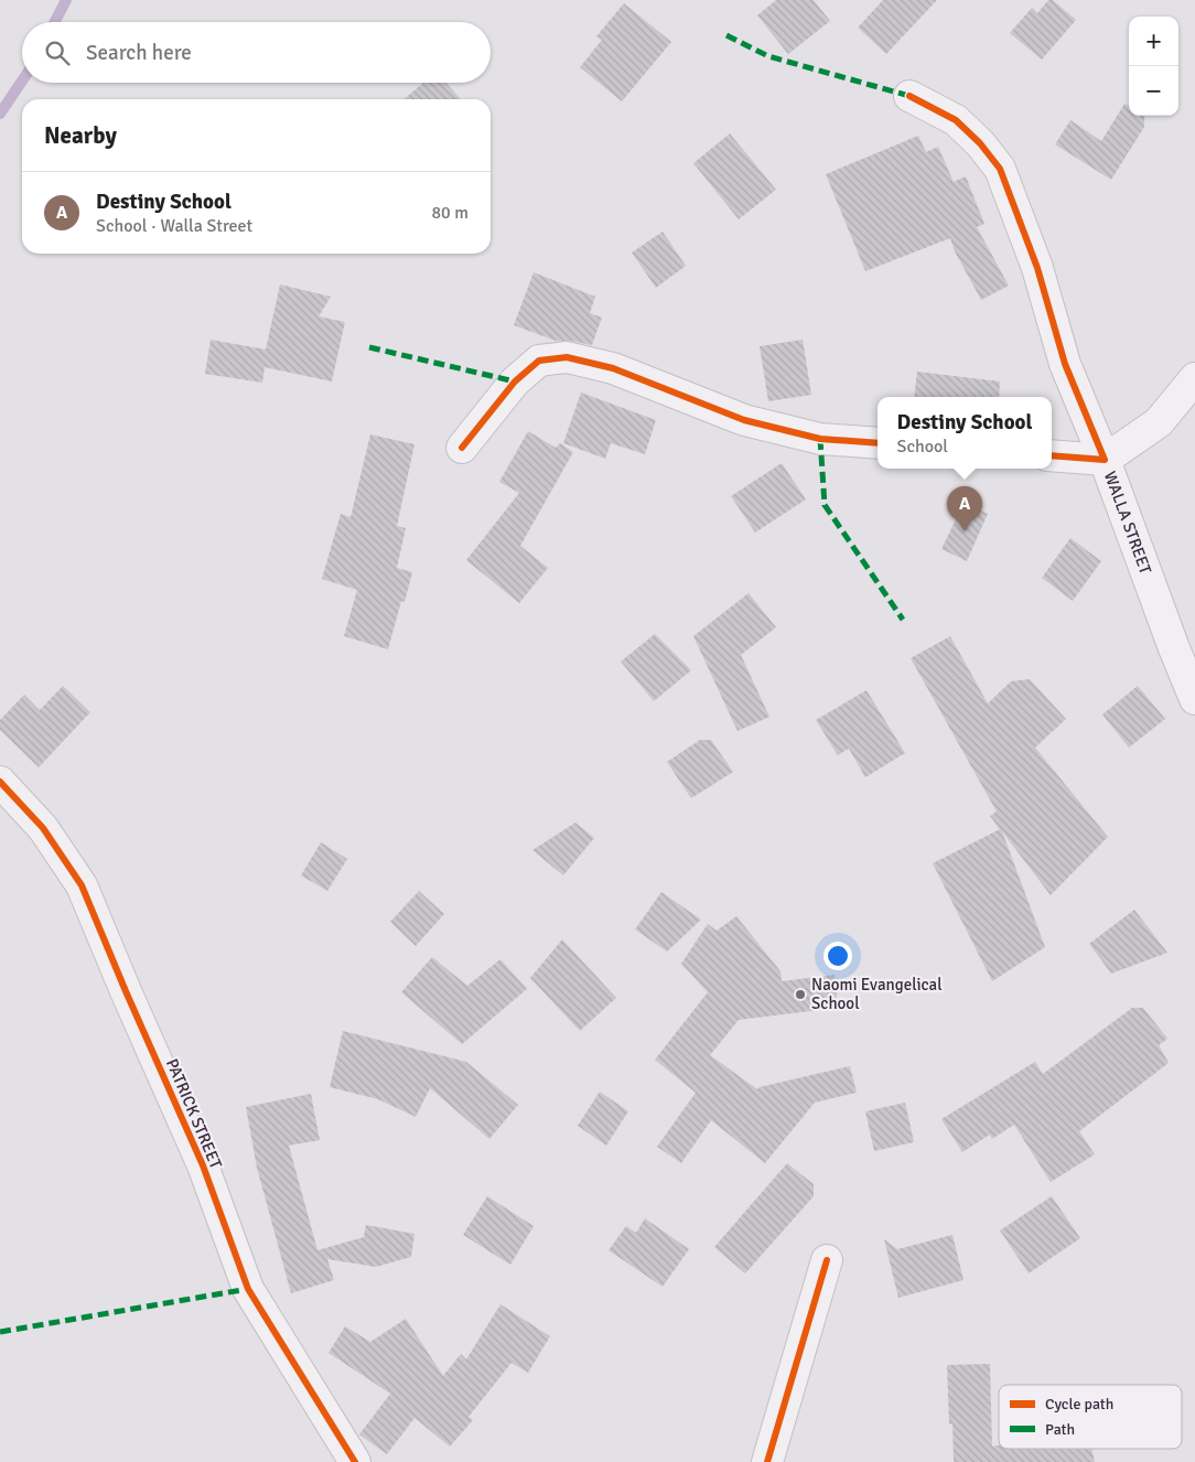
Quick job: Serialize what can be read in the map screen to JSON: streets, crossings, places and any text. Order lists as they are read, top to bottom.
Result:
{
  "streets": {
    "street": ["WALLA STREET", "PATRICK STREET"]
  },
  "places": ["Naomi Evangelical School"],
  "legend": ["Cycle path", "Path"],
  "page": {
    "map_buttons": ["+", "−"],
    "search": "Search here",
    "heading": "Nearby",
    "list": [
      {
        "mark": "A",
        "name": "Destiny School",
        "note": "School · Walla Street",
        "value": "80 m"
      }
    ],
    "popup": ["Destiny School", "School"],
    "pins": "A"
  }
}
